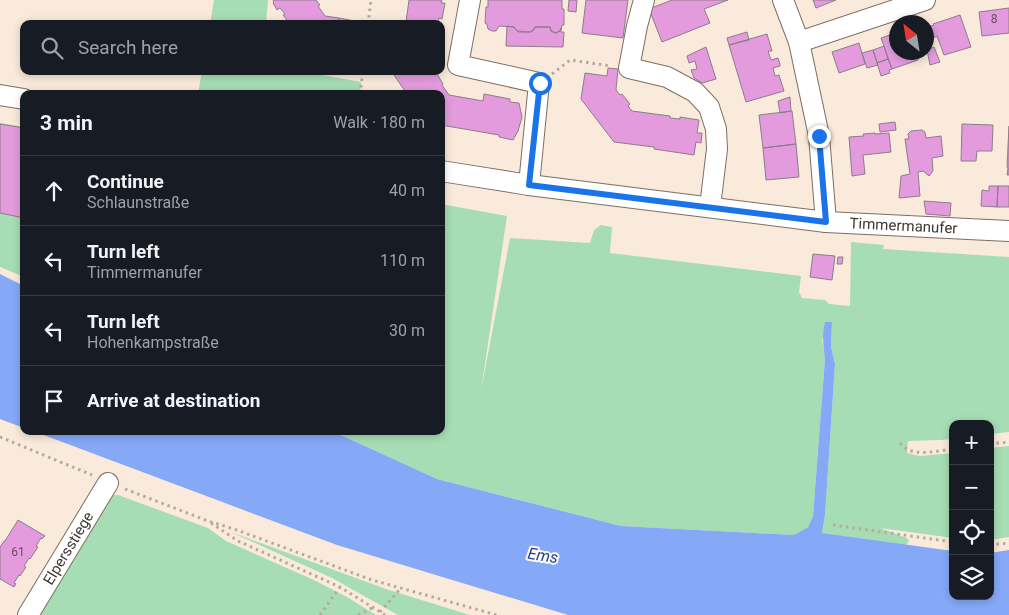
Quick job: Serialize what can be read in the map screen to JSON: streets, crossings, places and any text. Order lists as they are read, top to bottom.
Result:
{
  "streets": {
    "street": ["Timmermanufer", "Elpersstiege"]
  },
  "water": ["Ems"],
  "house_numbers": ["8", "61"],
  "north": "top left",
  "page": {
    "search": "Search here",
    "heading": ["3 min", "Walk · 180 m"],
    "list": [
      ["Continue", "Schlaunstraße", "40 m"],
      ["Turn left", "Timmermanufer", "110 m"],
      ["Turn left", "Hohenkampstraße", "30 m"],
      "Arrive at destination"
    ],
    "map_buttons": ["+", "−"]
  }
}
